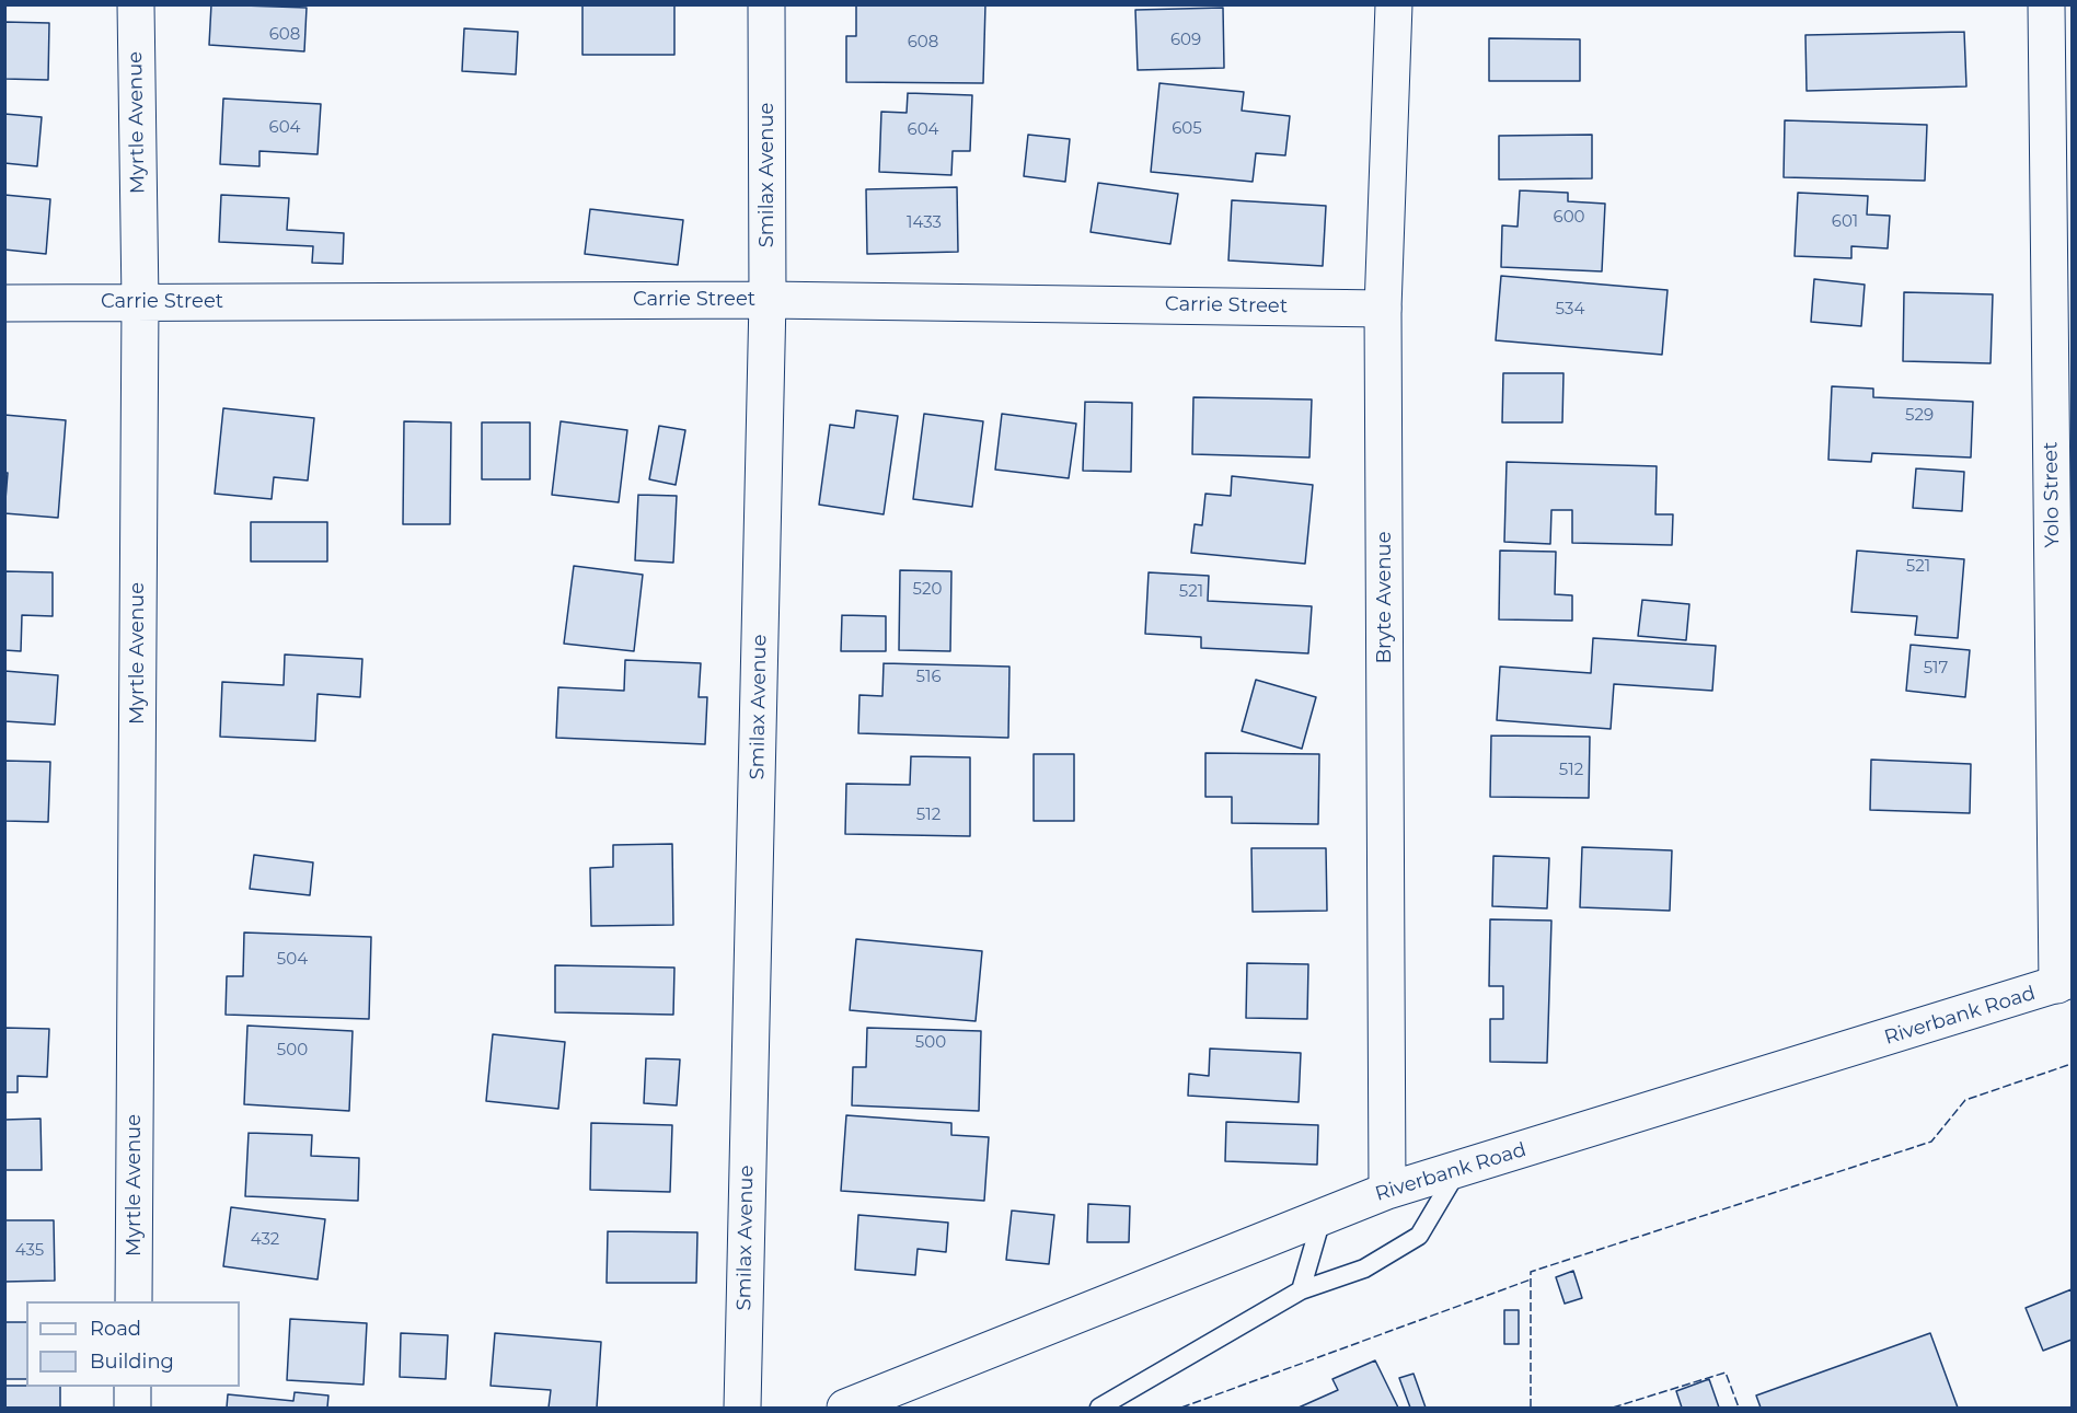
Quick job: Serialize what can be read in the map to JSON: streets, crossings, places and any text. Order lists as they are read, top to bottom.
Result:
{
  "streets": {
    "street": [
      "Myrtle Avenue",
      "Smilax Avenue",
      "Carrie Street",
      "Yolo Street",
      "Bryte Avenue",
      "Riverbank Road"
    ]
  },
  "crossings": [
    ["Myrtle Avenue", "Carrie Street"],
    ["Smilax Avenue", "Carrie Street"],
    ["Carrie Street", "Bryte Avenue"],
    ["Yolo Street", "Riverbank Road"],
    ["Bryte Avenue", "Riverbank Road"]
  ],
  "house_numbers": [
    "608",
    "609",
    "608",
    "604",
    "605",
    "604",
    "600",
    "601",
    "1433",
    "534",
    "529",
    "521",
    "520",
    "521",
    "517",
    "516",
    "512",
    "512",
    "504",
    "500",
    "500",
    "432",
    "435"
  ],
  "legend": ["Road", "Building"]
}
